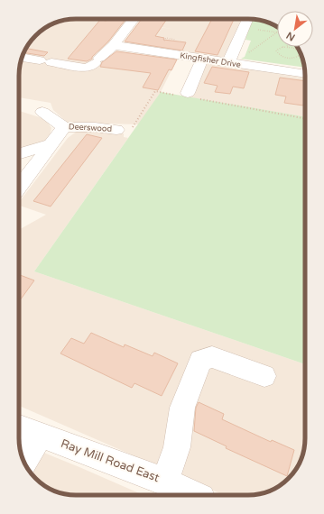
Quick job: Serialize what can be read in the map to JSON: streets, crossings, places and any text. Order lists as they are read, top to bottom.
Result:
{
  "streets": {
    "street": ["Kingfisher Drive", "Deerswood", "Ray Mill Road East"]
  },
  "north": "bottom left"
}
